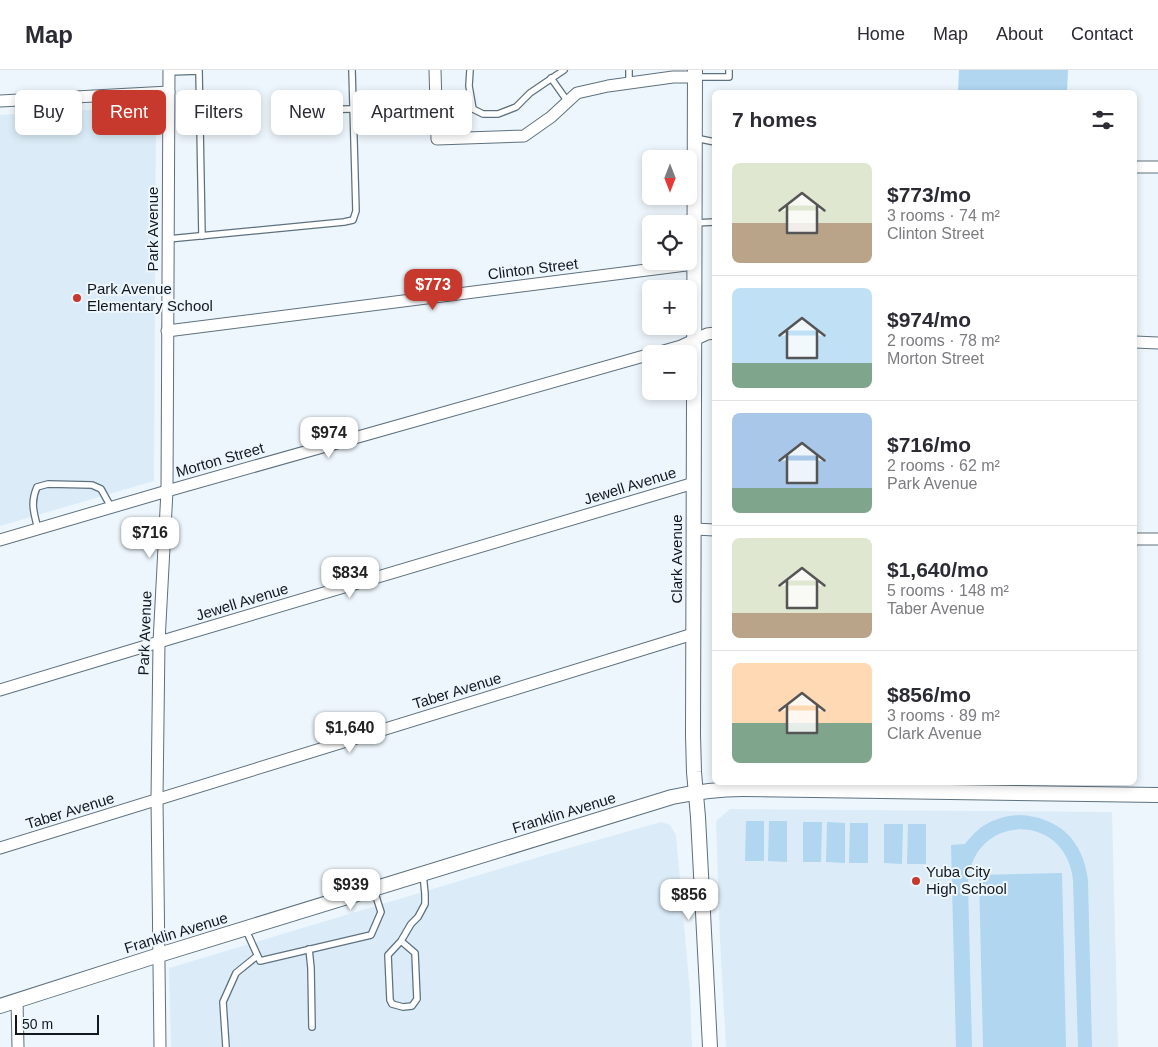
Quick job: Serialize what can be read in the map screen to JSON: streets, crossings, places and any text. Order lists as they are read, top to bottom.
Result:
{
  "streets": {
    "street": [
      "Park Avenue",
      "Clinton Street",
      "Morton Street",
      "Jewell Avenue",
      "Clark Avenue",
      "Taber Avenue",
      "Franklin Avenue"
    ]
  },
  "crossings": [
    ["Park Avenue", "Clinton Street"],
    ["Park Avenue", "Morton Street"],
    ["Park Avenue", "Jewell Avenue"],
    ["Park Avenue", "Taber Avenue"],
    ["Park Avenue", "Franklin Avenue"],
    ["Morton Street", "Clark Avenue"],
    ["Jewell Avenue", "Clark Avenue"],
    ["Clark Avenue", "Taber Avenue"],
    ["Clark Avenue", "Franklin Avenue"]
  ],
  "places": ["Park Avenue Elementary School", "Yuba City High School"],
  "scale_bar": "50 m",
  "north": "bottom",
  "page": {
    "header": "Map",
    "nav": [
      "Home",
      "Map",
      "About",
      "Contact"
    ],
    "chip": [
      "Buy",
      "Rent",
      "Filters",
      "New",
      "Apartment"
    ],
    "heading": "7 homes",
    "map_buttons": ["+", "−"],
    "list": [
      {
        "name": "$773/mo",
        "note": "3 rooms · 74 m² · Clinton Street"
      },
      {
        "name": "$974/mo",
        "note": "2 rooms · 78 m² · Morton Street"
      },
      {
        "name": "$716/mo",
        "note": "2 rooms · 62 m² · Park Avenue"
      },
      {
        "name": "$1,640/mo",
        "note": "5 rooms · 148 m² · Taber Avenue"
      },
      {
        "name": "$856/mo",
        "note": "3 rooms · 89 m² · Clark Avenue"
      }
    ],
    "price": [
      "$773",
      "$974",
      "$716",
      "$834",
      "$1,640",
      "$939",
      "$856"
    ],
    "scale": "50 m"
  }
}
